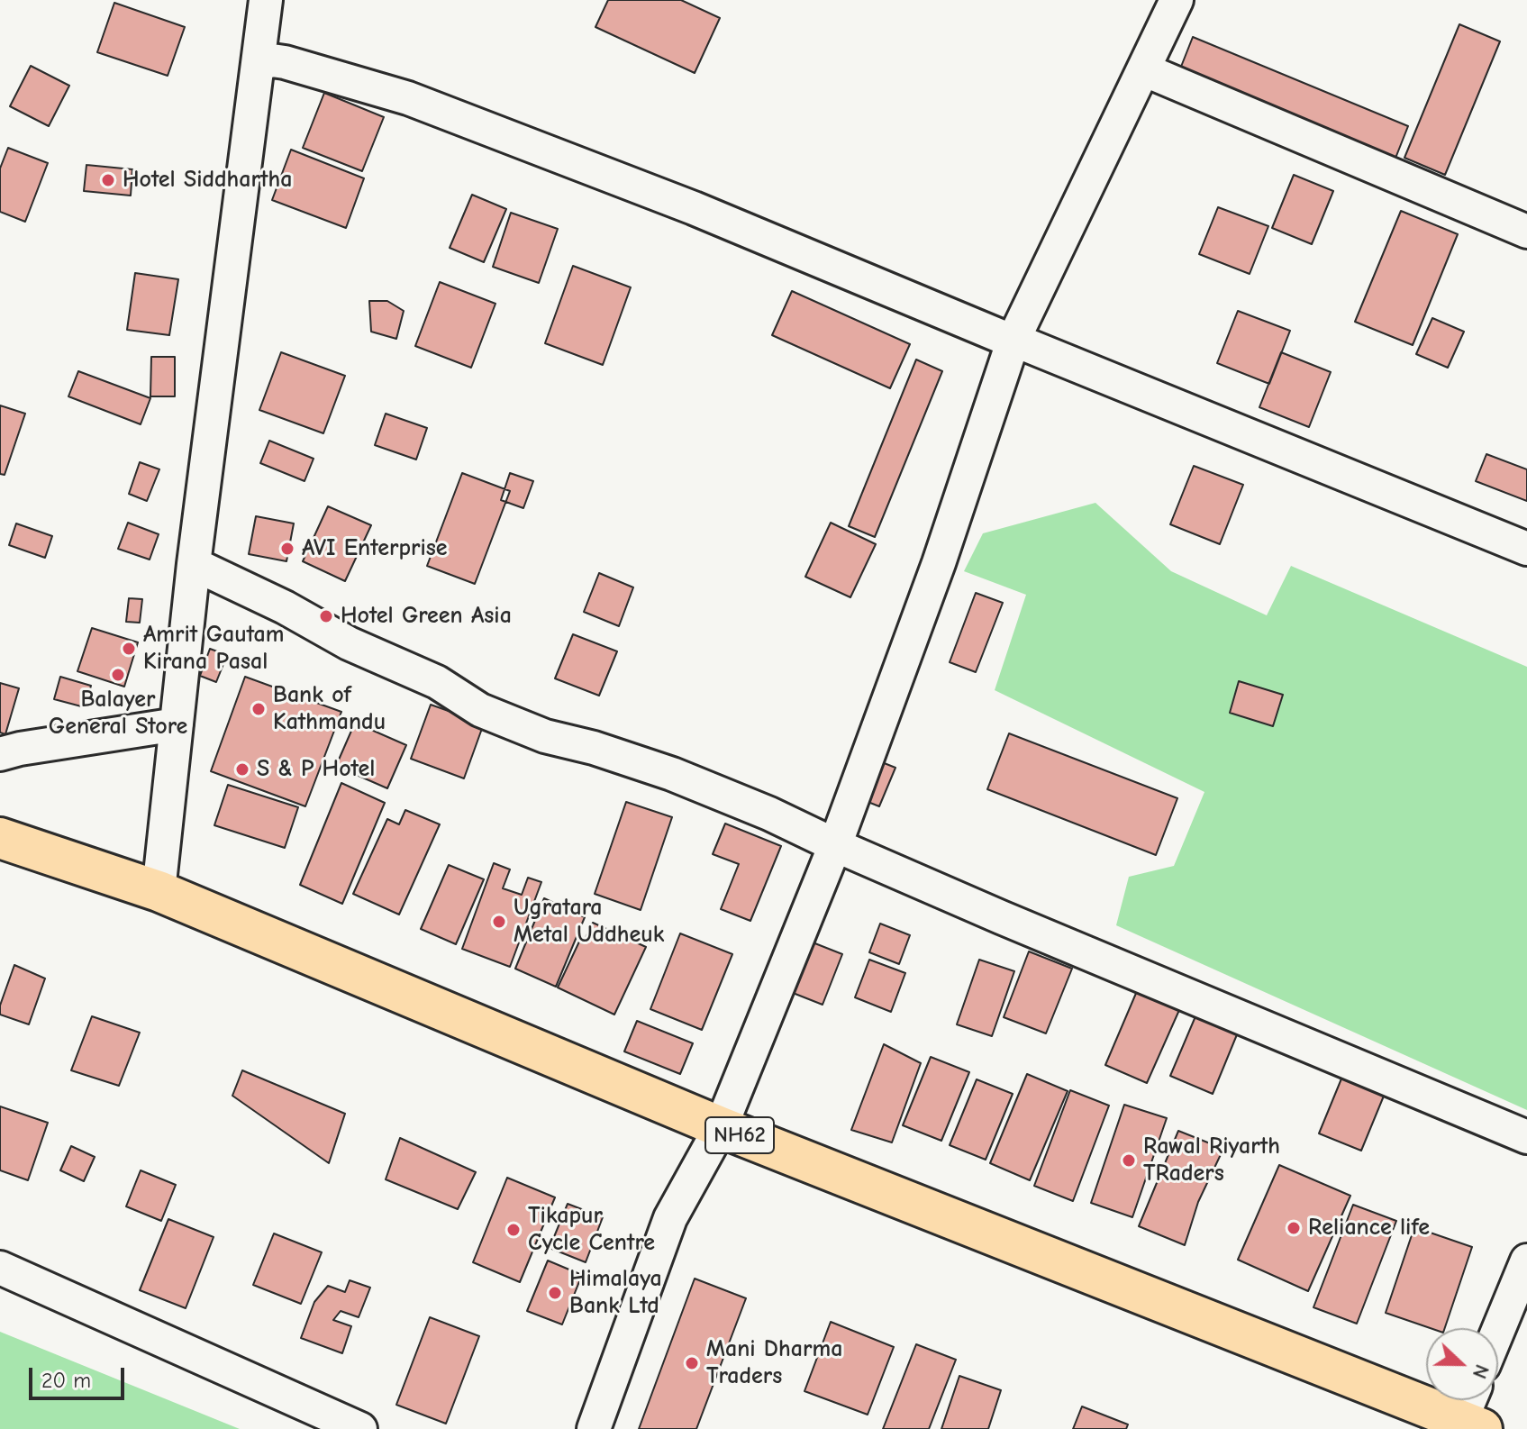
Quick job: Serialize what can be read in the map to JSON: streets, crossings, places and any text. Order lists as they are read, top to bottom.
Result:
{
  "streets": {
    "main road": ["NH62"]
  },
  "places": [
    "Hotel Siddhartha",
    "AVI Enterprise",
    "Hotel Green Asia",
    "Amrit Gautam Kirana Pasal",
    "Balayer General Store",
    "Bank of Kathmandu",
    "S & P Hotel",
    "Ugratara Metal Uddheuk",
    "Rawal Riyarth TRaders",
    "Reliance life",
    "Tikapur Cycle Centre",
    "Himalaya Bank Ltd",
    "Mani Dharma Traders"
  ],
  "scale_bar": "20 m",
  "north": "right"
}
